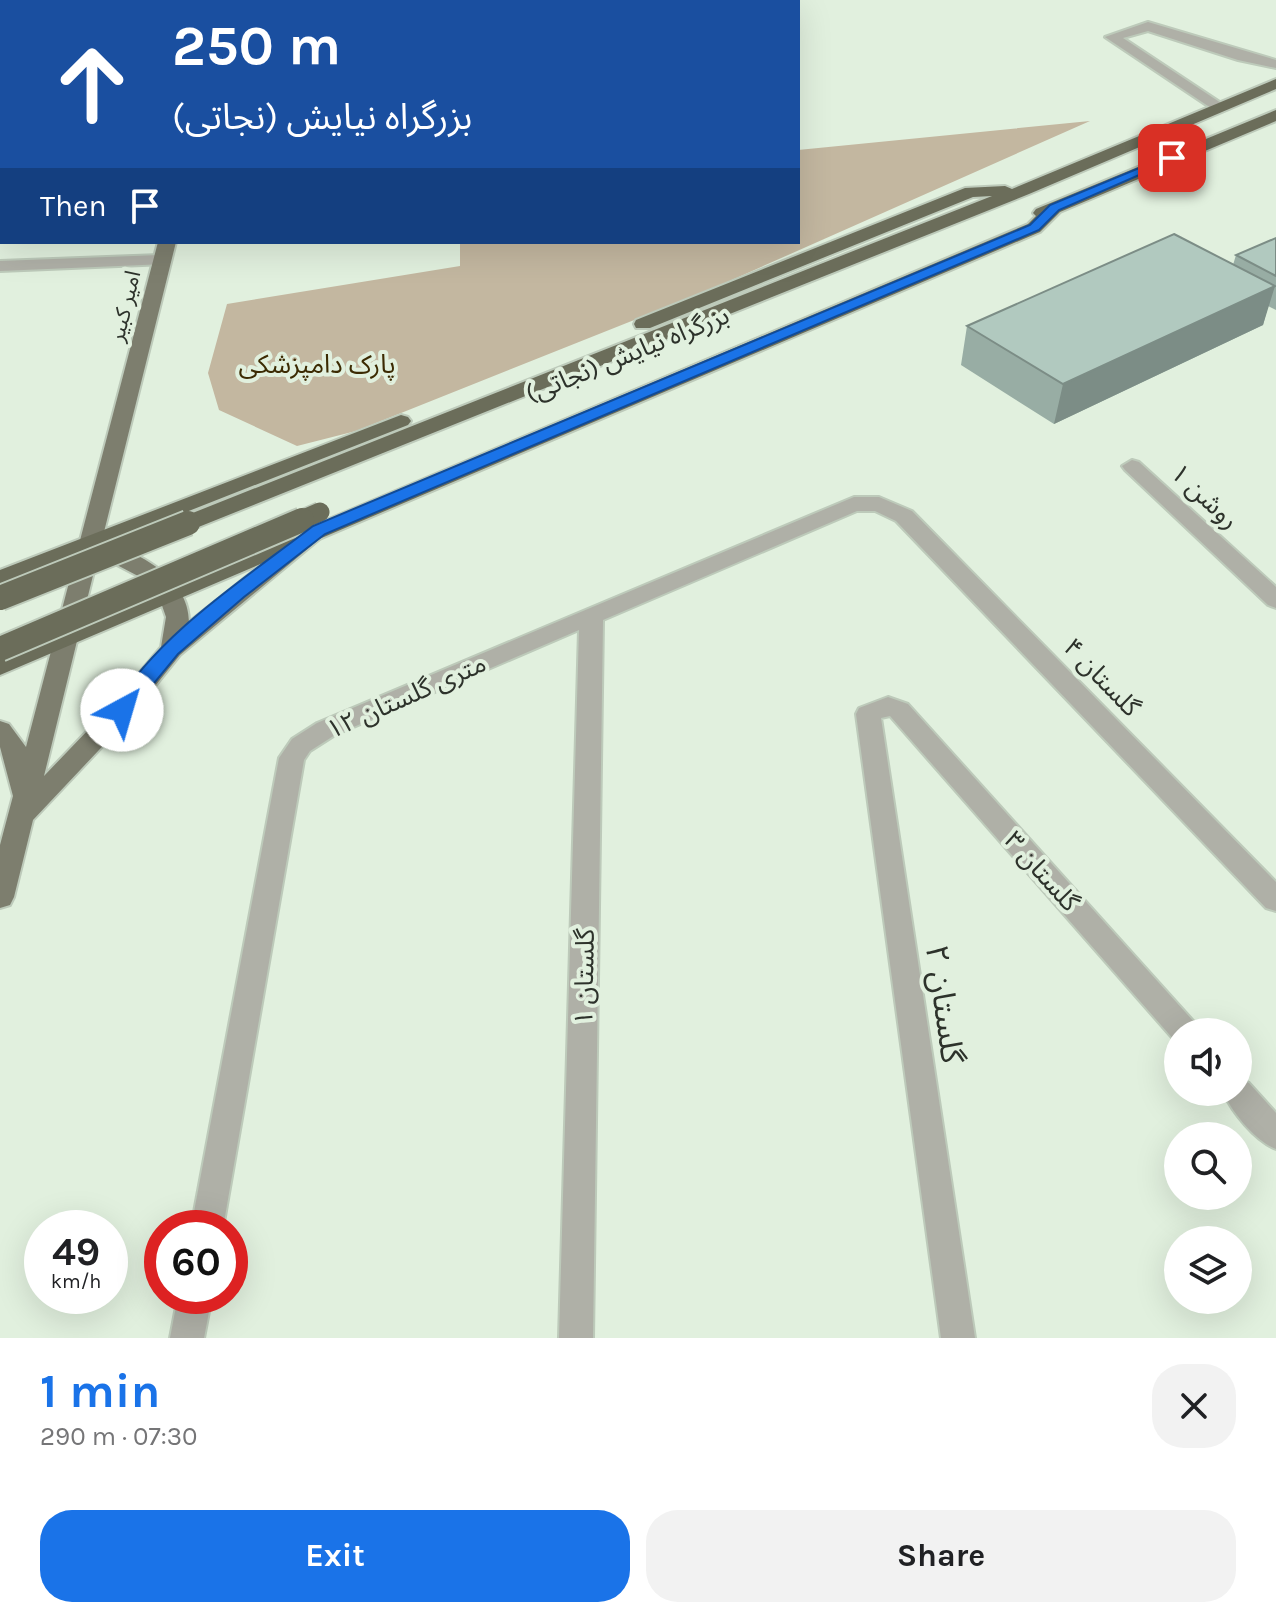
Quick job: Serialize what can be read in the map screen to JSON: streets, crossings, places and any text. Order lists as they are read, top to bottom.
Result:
{
  "streets": {
    "highway": ["بزرگراه نیایش (نجاتی)"],
    "main road": ["امیر کبیر"],
    "street": [
      "روشن ۱",
      "گلستان ۴",
      "۱۲ متری گلستان",
      "گلستان ۳",
      "گلستان ۱",
      "گلستان ۲"
    ]
  },
  "crossings": [
    ["گلستان ۴", "۱۲ متری گلستان"],
    ["۱۲ متری گلستان", "گلستان ۱"],
    ["گلستان ۳", "گلستان ۲"]
  ],
  "parks": ["پارک دامپزشکی"],
  "page": {
    "turn": ["250 m", "بزرگراه نیایش (نجاتی)"],
    "then": "Then",
    "speed": "49 km/h",
    "limit": "60",
    "heading": ["1 min", "290 m · 07:30"],
    "buttons": ["Exit", "Share"]
  }
}
